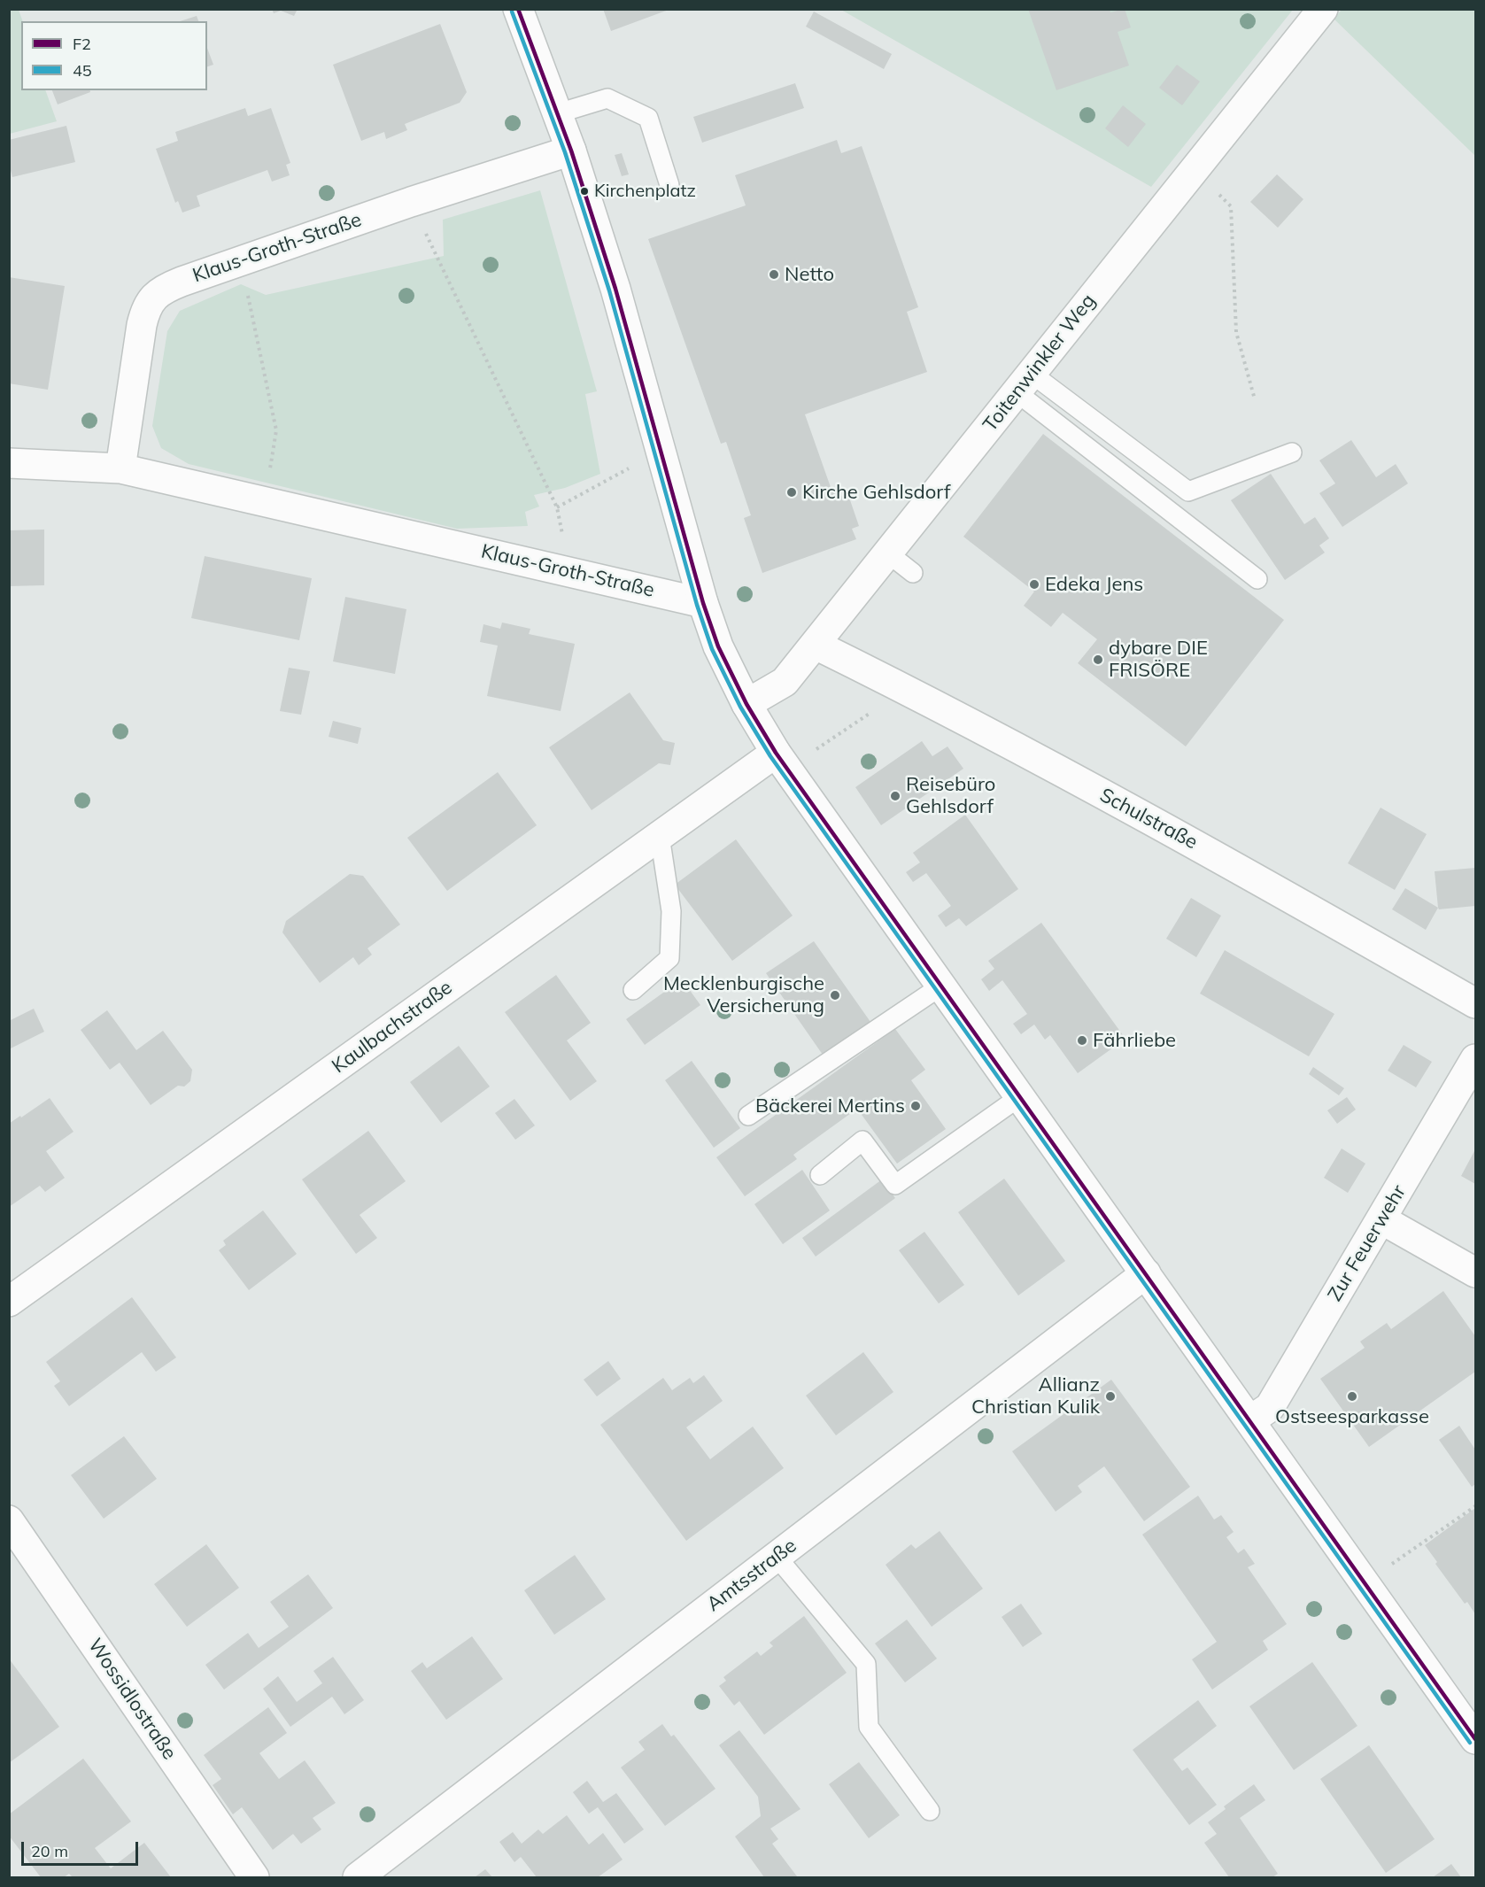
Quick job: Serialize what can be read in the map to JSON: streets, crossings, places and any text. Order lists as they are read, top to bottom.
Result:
{
  "streets": {
    "street": [
      "Klaus-Groth-Straße",
      "Toitenwinkler Weg",
      "Schulstraße",
      "Kaulbachstraße",
      "Zur Feuerwehr",
      "Amtsstraße",
      "Wossidlostraße"
    ]
  },
  "crossings": [
    ["Toitenwinkler Weg", "Schulstraße"]
  ],
  "places": [
    "Kirchenplatz",
    "Netto",
    "Kirche Gehlsdorf",
    "Edeka Jens",
    "dybare DIE FRISÖRE",
    "Reisebüro Gehlsdorf",
    "Mecklenburgische Versicherung",
    "Fährliebe",
    "Bäckerei Mertins",
    "Allianz Christian Kulik",
    "Ostseesparkasse"
  ],
  "lines": ["transit line F2", "transit line 45"],
  "legend": ["F2", "45"],
  "scale_bar": "20 m"
}
